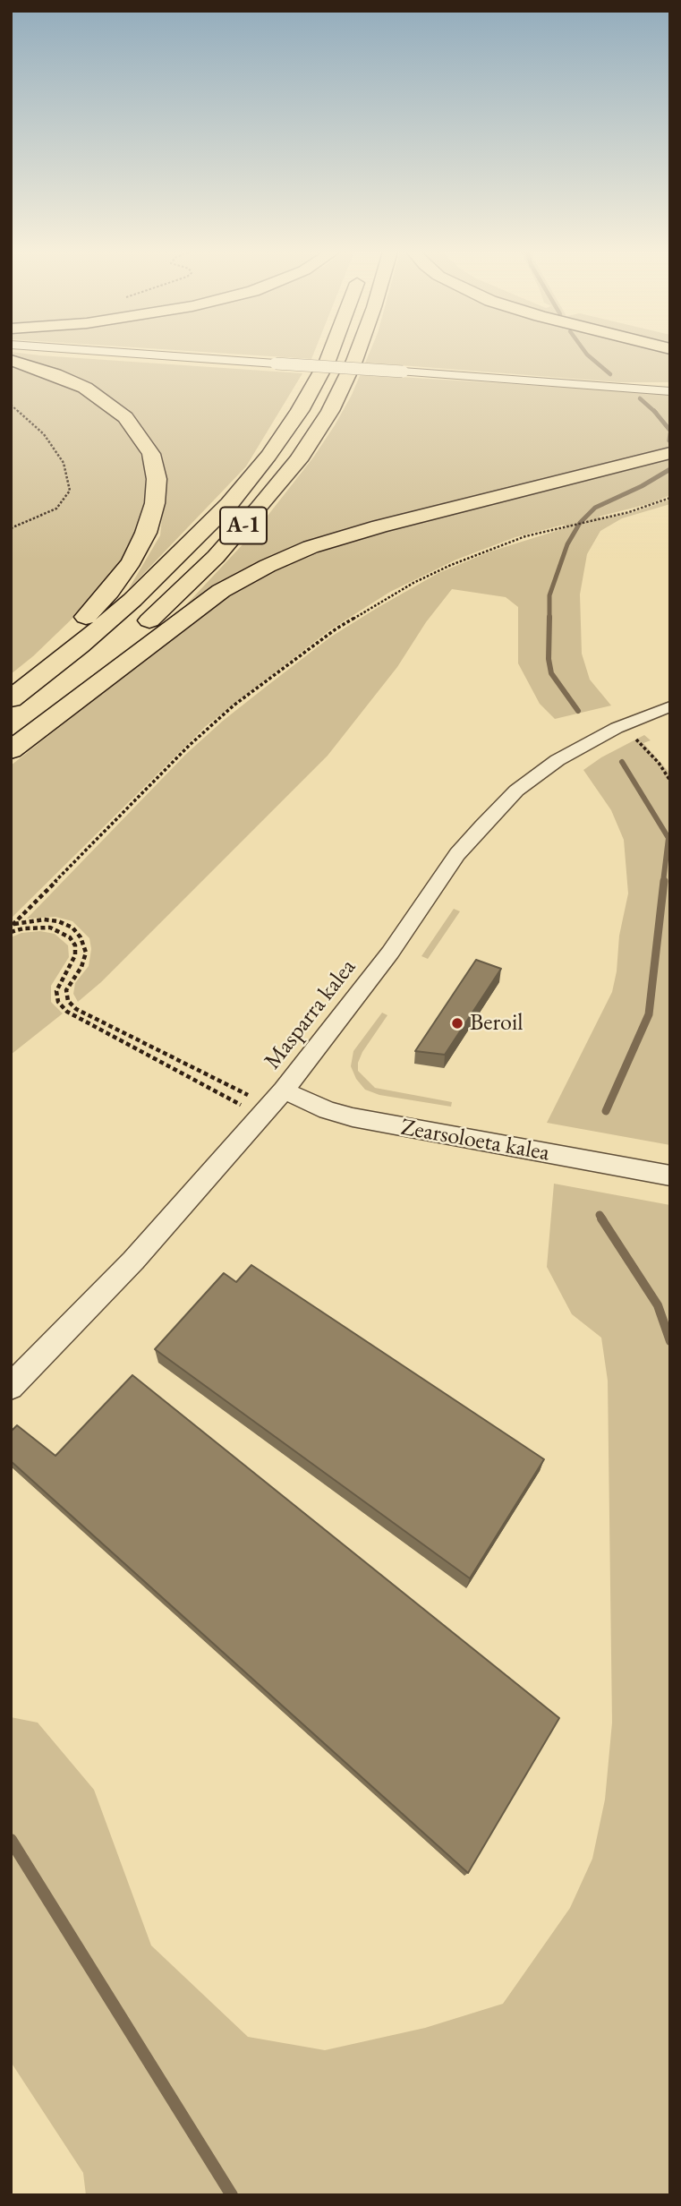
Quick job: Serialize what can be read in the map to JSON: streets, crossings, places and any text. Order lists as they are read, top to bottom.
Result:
{
  "streets": {
    "highway": ["A-1"],
    "street": ["Masparra kalea", "Zearsoloeta kalea"]
  },
  "crossings": [
    ["Masparra kalea", "Zearsoloeta kalea"]
  ],
  "places": ["Beroil"]
}
